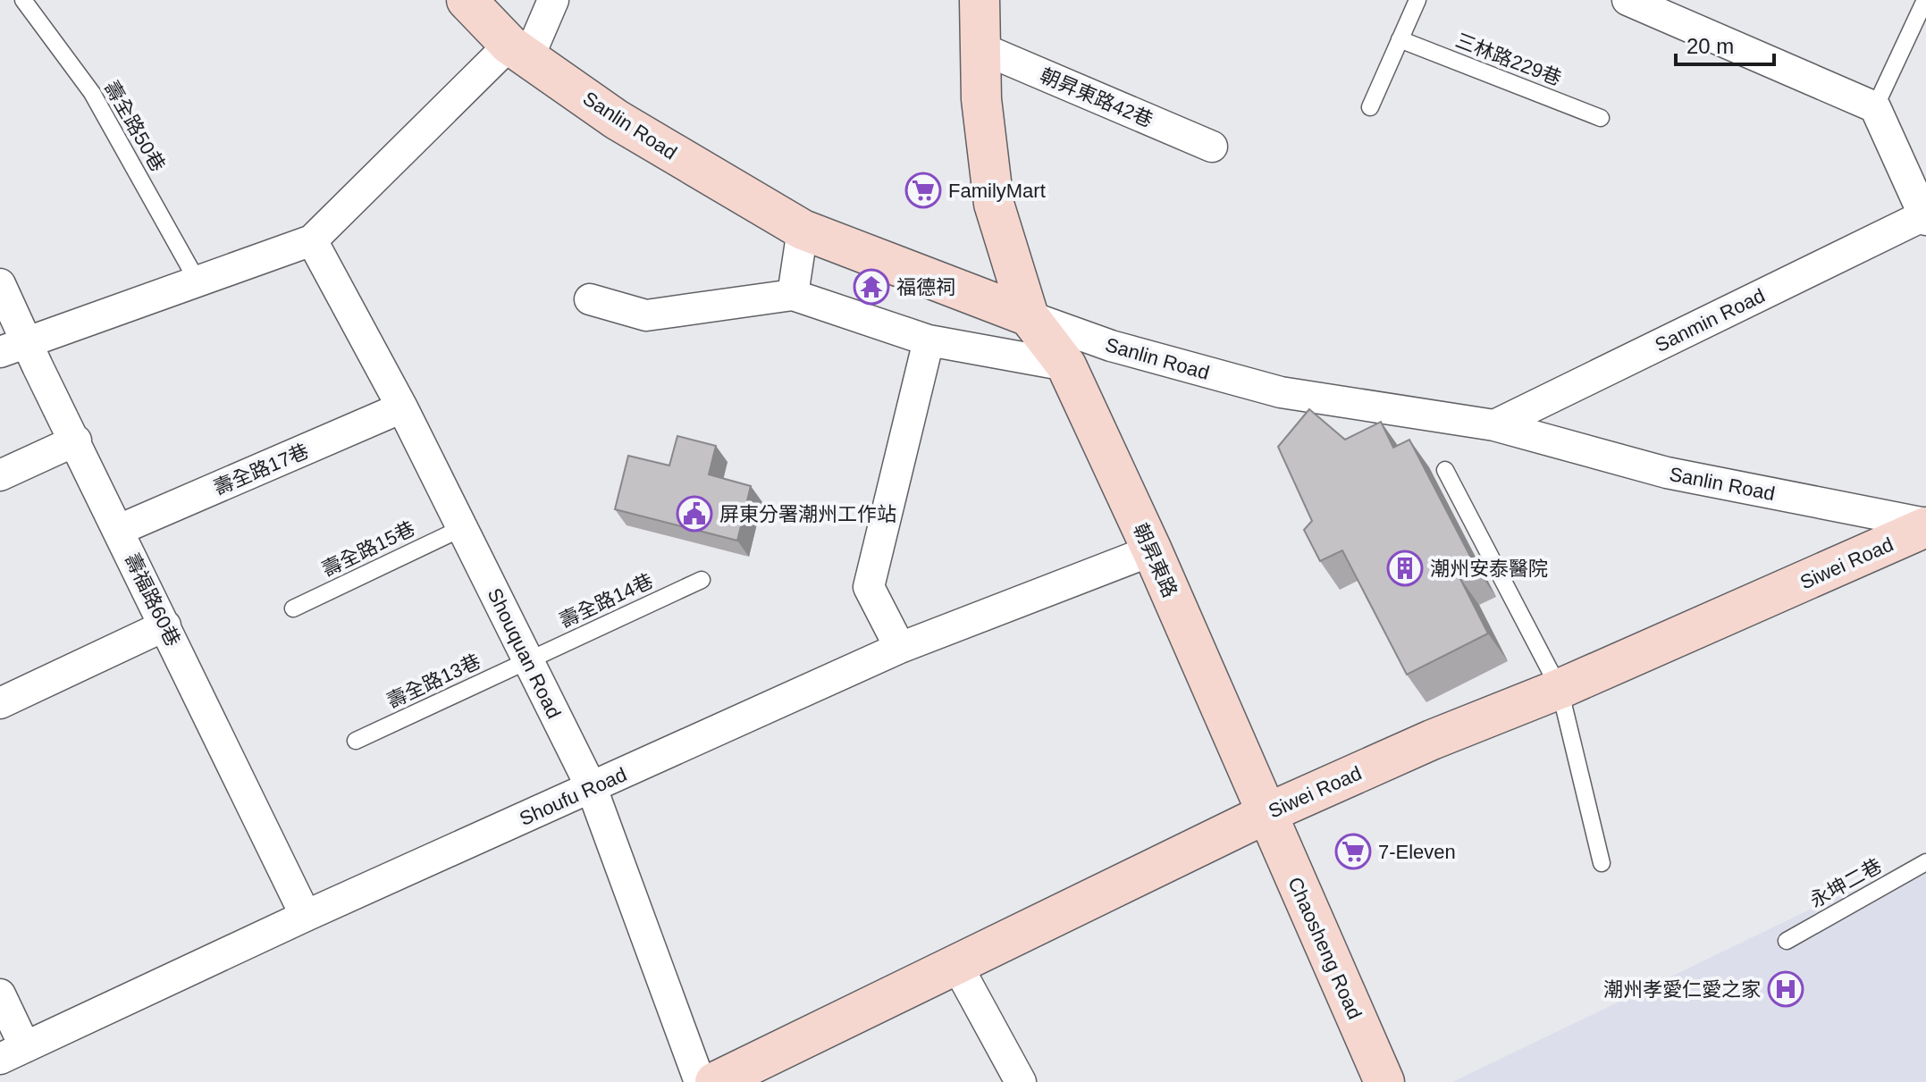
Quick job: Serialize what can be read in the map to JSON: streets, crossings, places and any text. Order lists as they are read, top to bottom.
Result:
{
  "streets": {
    "main road": [
      "Sanlin Road",
      "朝昇東路",
      "Siwei Road",
      "Chaosheng Road"
    ],
    "street": [
      "朝昇東路42巷",
      "Sanmin Road",
      "壽全路17巷",
      "壽福路60巷",
      "Shouquan Road",
      "Shoufu Road"
    ],
    "lane": [
      "三林路229巷",
      "壽全路50巷",
      "壽全路15巷",
      "壽全路14巷",
      "壽全路13巷",
      "永坤二巷"
    ]
  },
  "crossings": [
    ["Sanlin Road", "Sanmin Road"],
    ["Sanlin Road", "朝昇東路"],
    ["Sanlin Road", "Siwei Road"],
    ["壽全路17巷", "壽福路60巷"],
    ["壽全路17巷", "Shouquan Road"],
    ["壽全路15巷", "Shouquan Road"],
    ["朝昇東路", "Siwei Road"],
    ["朝昇東路", "Shoufu Road"],
    ["朝昇東路", "Chaosheng Road"],
    ["Siwei Road", "Chaosheng Road"],
    ["壽福路60巷", "Shoufu Road"],
    ["壽全路14巷", "Shouquan Road"],
    ["壽全路14巷", "壽全路13巷"],
    ["Shouquan Road", "壽全路13巷"],
    ["Shouquan Road", "Shoufu Road"]
  ],
  "places": {
    "supermarket": ["FamilyMart", "7-Eleven"],
    "temple": ["福德祠"],
    "public building": ["屏東分署潮州工作站"],
    "building": ["潮州安泰醫院"],
    "hospital": ["潮州孝愛仁愛之家"]
  },
  "scale_bar": "20 m"
}
